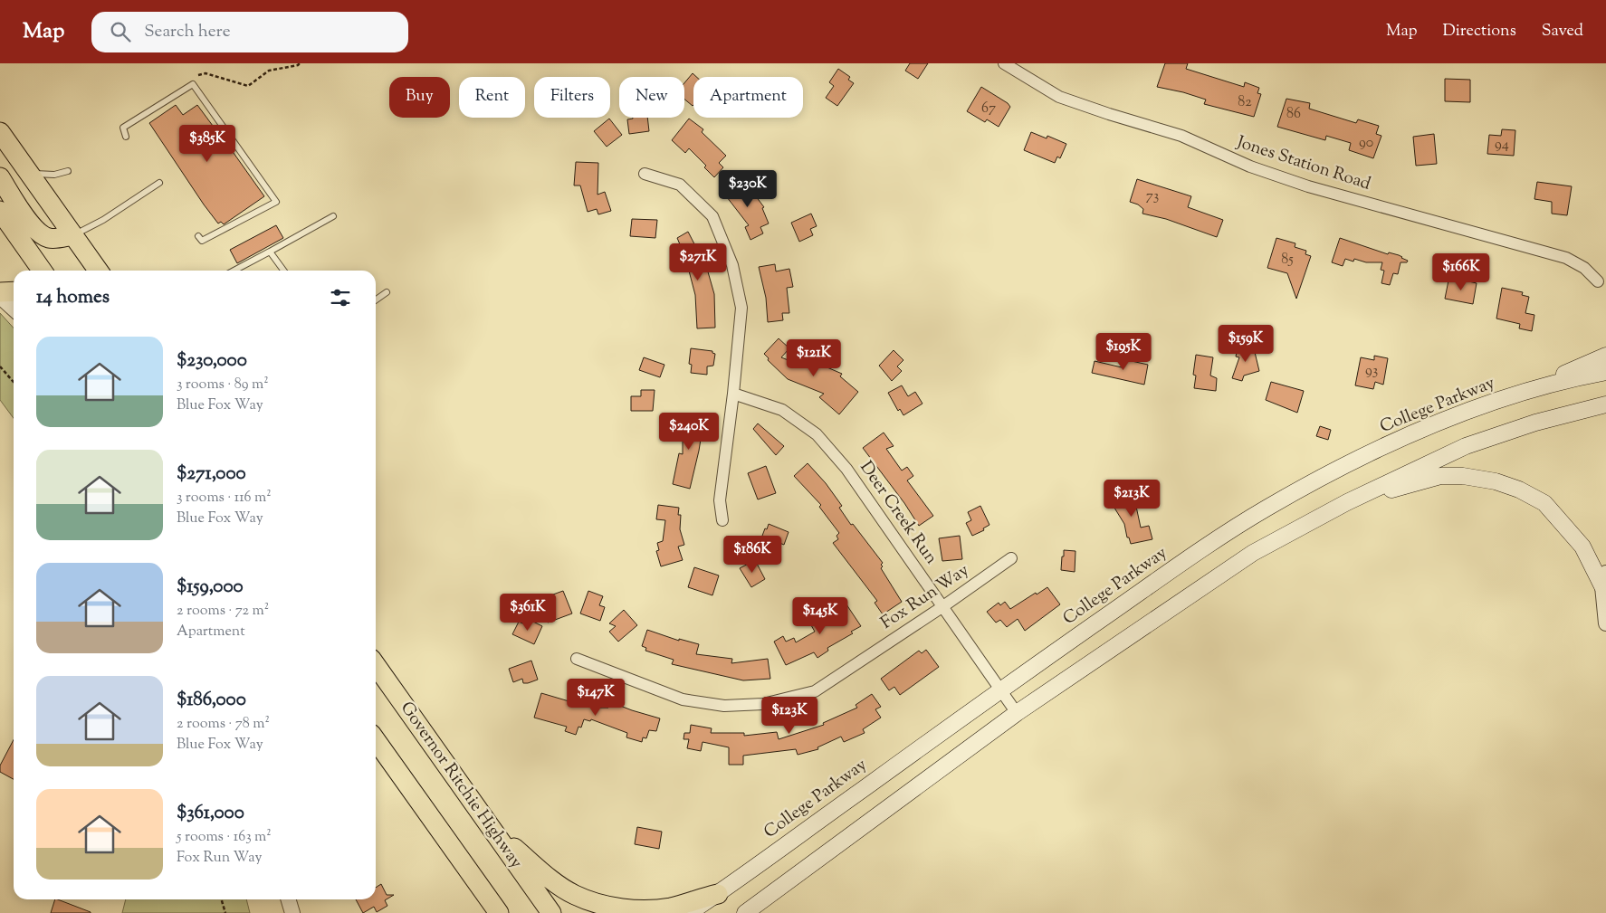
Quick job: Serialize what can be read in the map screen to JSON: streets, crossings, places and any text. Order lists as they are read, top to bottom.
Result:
{
  "streets": {
    "highway": ["Governor Ritchie Highway"],
    "main road": ["College Parkway"],
    "street": ["Jones Station Road", "Deer Creek Run", "Fox Run Way"]
  },
  "crossings": [
    ["College Parkway", "Deer Creek Run"],
    ["Deer Creek Run", "Fox Run Way"]
  ],
  "house_numbers": [
    "82",
    "67",
    "86",
    "90",
    "94",
    "73",
    "85",
    "93"
  ],
  "page": {
    "header": "Map",
    "search": "Search here",
    "nav": ["Map", "Directions", "Saved"],
    "chip": [
      "Buy",
      "Rent",
      "Filters",
      "New",
      "Apartment"
    ],
    "price": [
      "$385K",
      "$230K",
      "$271K",
      "$166K",
      "$159K",
      "$195K",
      "$121K",
      "$240K",
      "$213K",
      "$186K",
      "$361K",
      "$145K",
      "$147K",
      "$123K"
    ],
    "heading": "14 homes",
    "list": [
      {
        "name": "$230,000",
        "note": "3 rooms · 89 m² · Blue Fox Way"
      },
      {
        "name": "$271,000",
        "note": "3 rooms · 116 m² · Blue Fox Way"
      },
      {
        "name": "$159,000",
        "note": "2 rooms · 72 m² · Apartment"
      },
      {
        "name": "$186,000",
        "note": "2 rooms · 78 m² · Blue Fox Way"
      },
      {
        "name": "$361,000",
        "note": "5 rooms · 163 m² · Fox Run Way"
      }
    ]
  }
}
